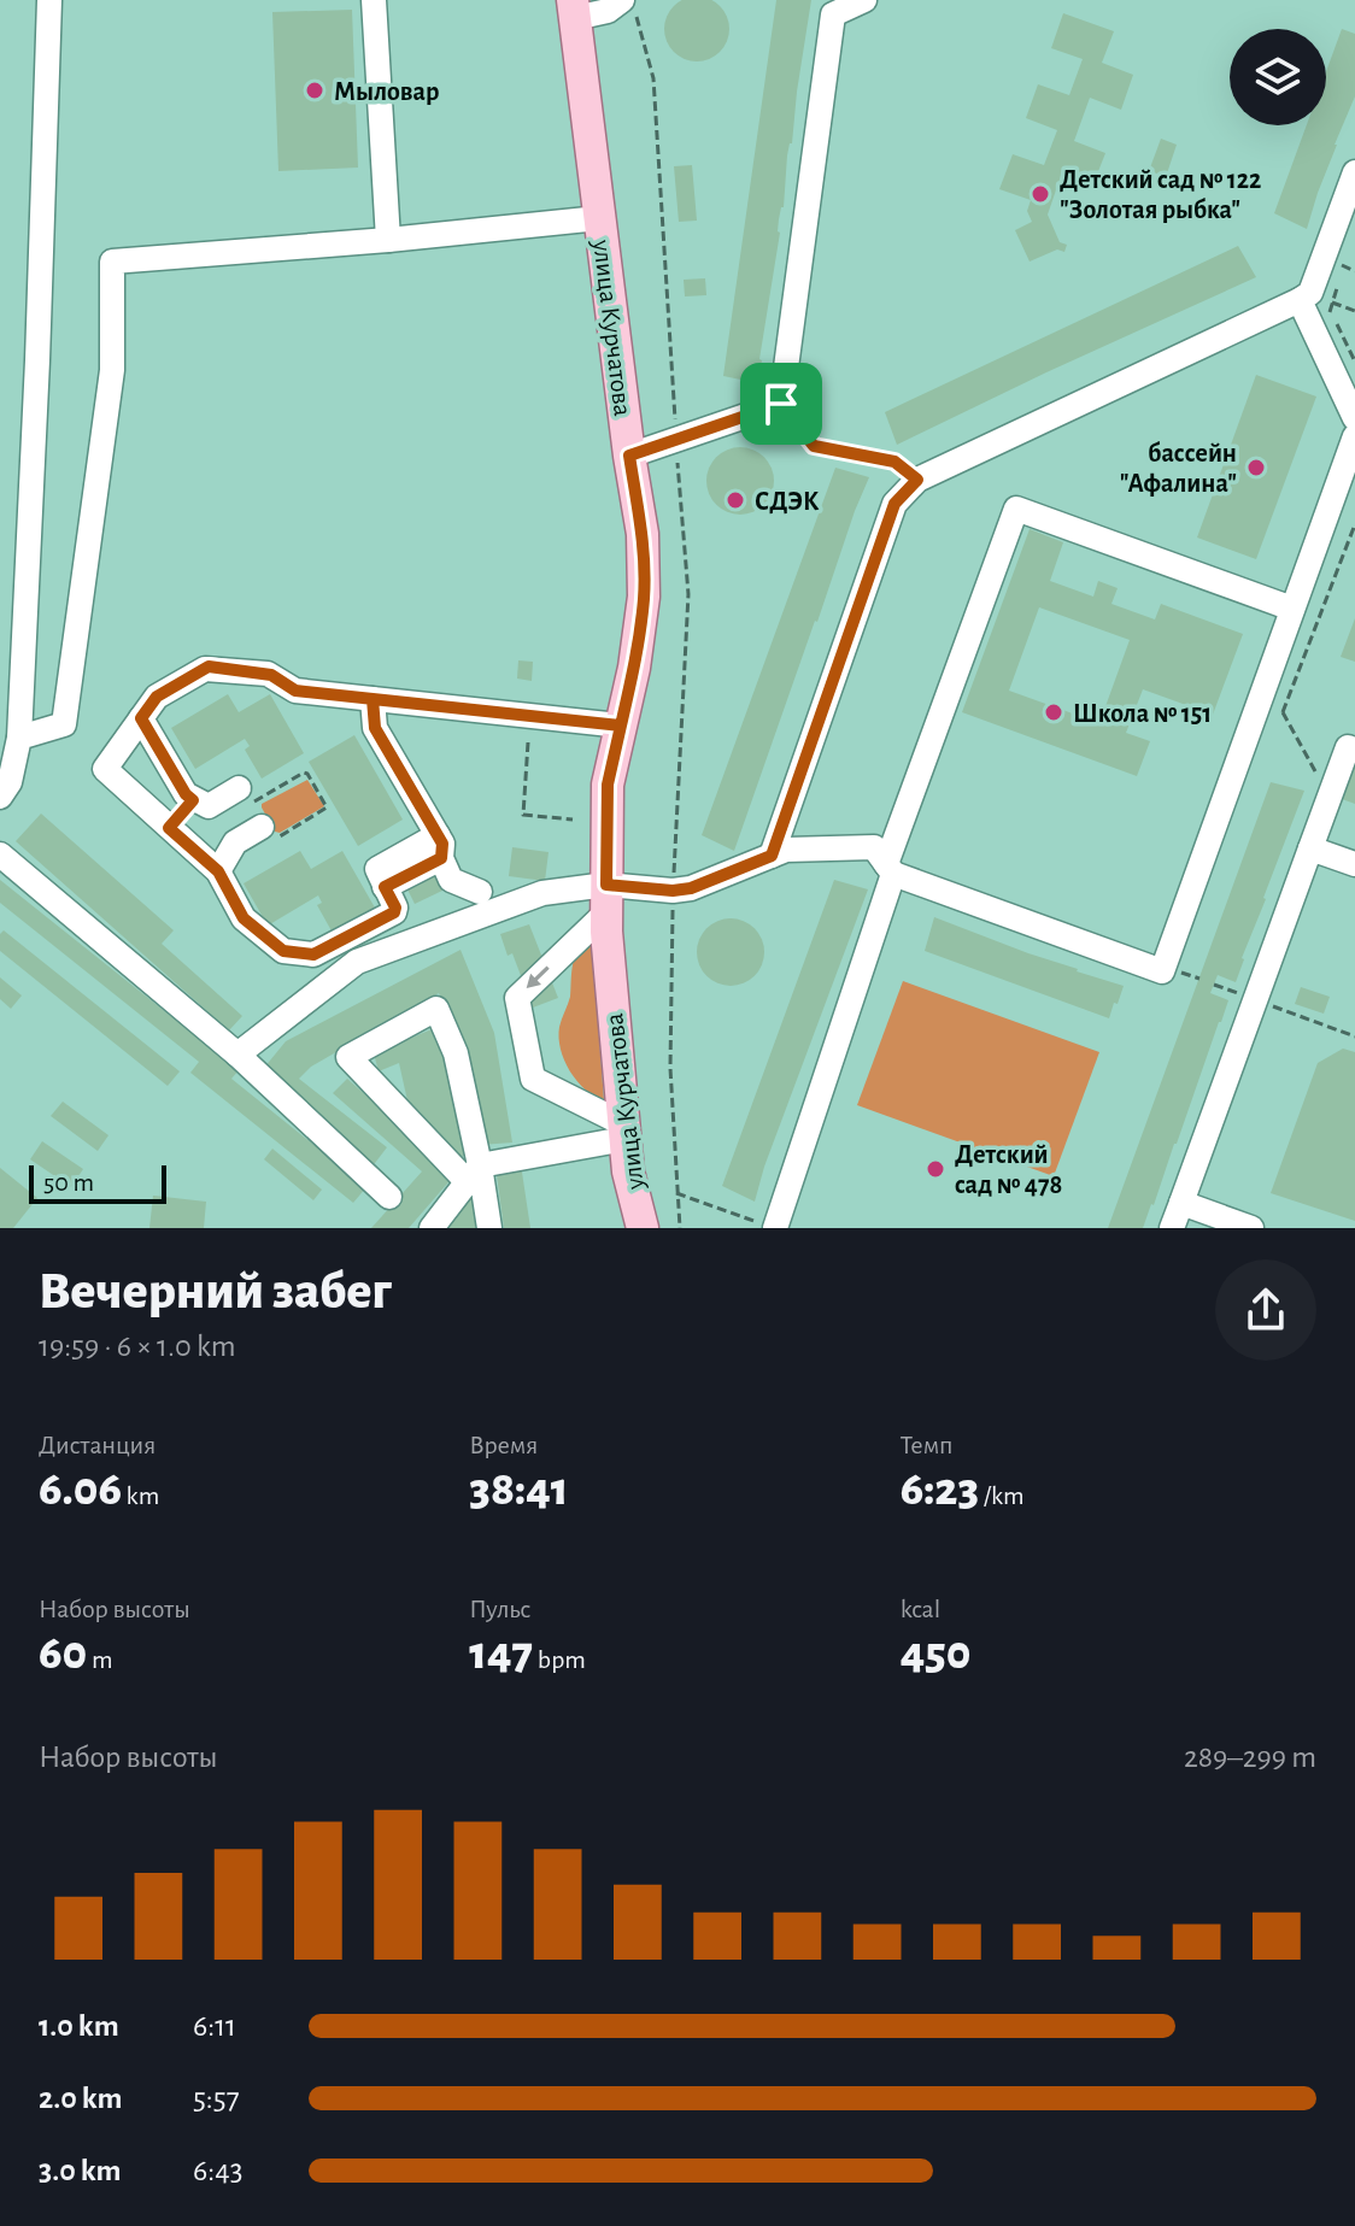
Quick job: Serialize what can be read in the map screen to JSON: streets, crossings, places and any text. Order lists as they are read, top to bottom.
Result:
{
  "streets": {
    "main road": ["улица Курчатова"]
  },
  "places": [
    "Мыловар",
    "Детский сад № 122 \"Золотая рыбка\"",
    "бассейн \"Афалина\"",
    "СДЭК",
    "Школа № 151",
    "Детский сад № 478"
  ],
  "scale_bar": "50 m",
  "page": {
    "scale": "50 m",
    "heading": ["Вечерний забег", "19:59 · 6 × 1.0 km"],
    "stats": [
      ["Дистанция", "6.06 km"],
      ["Время", "38:41"],
      ["Темп", "6:23 /km"],
      ["Набор высоты", "60 m"],
      ["Пульс", "147 bpm"],
      ["kcal", "450"]
    ],
    "chart": ["Набор высоты", "289–299 m"],
    "list": [
      {
        "name": "1.0 km",
        "note": "6:11"
      },
      {
        "name": "2.0 km",
        "note": "5:57"
      },
      {
        "name": "3.0 km",
        "note": "6:43"
      }
    ]
  }
}
